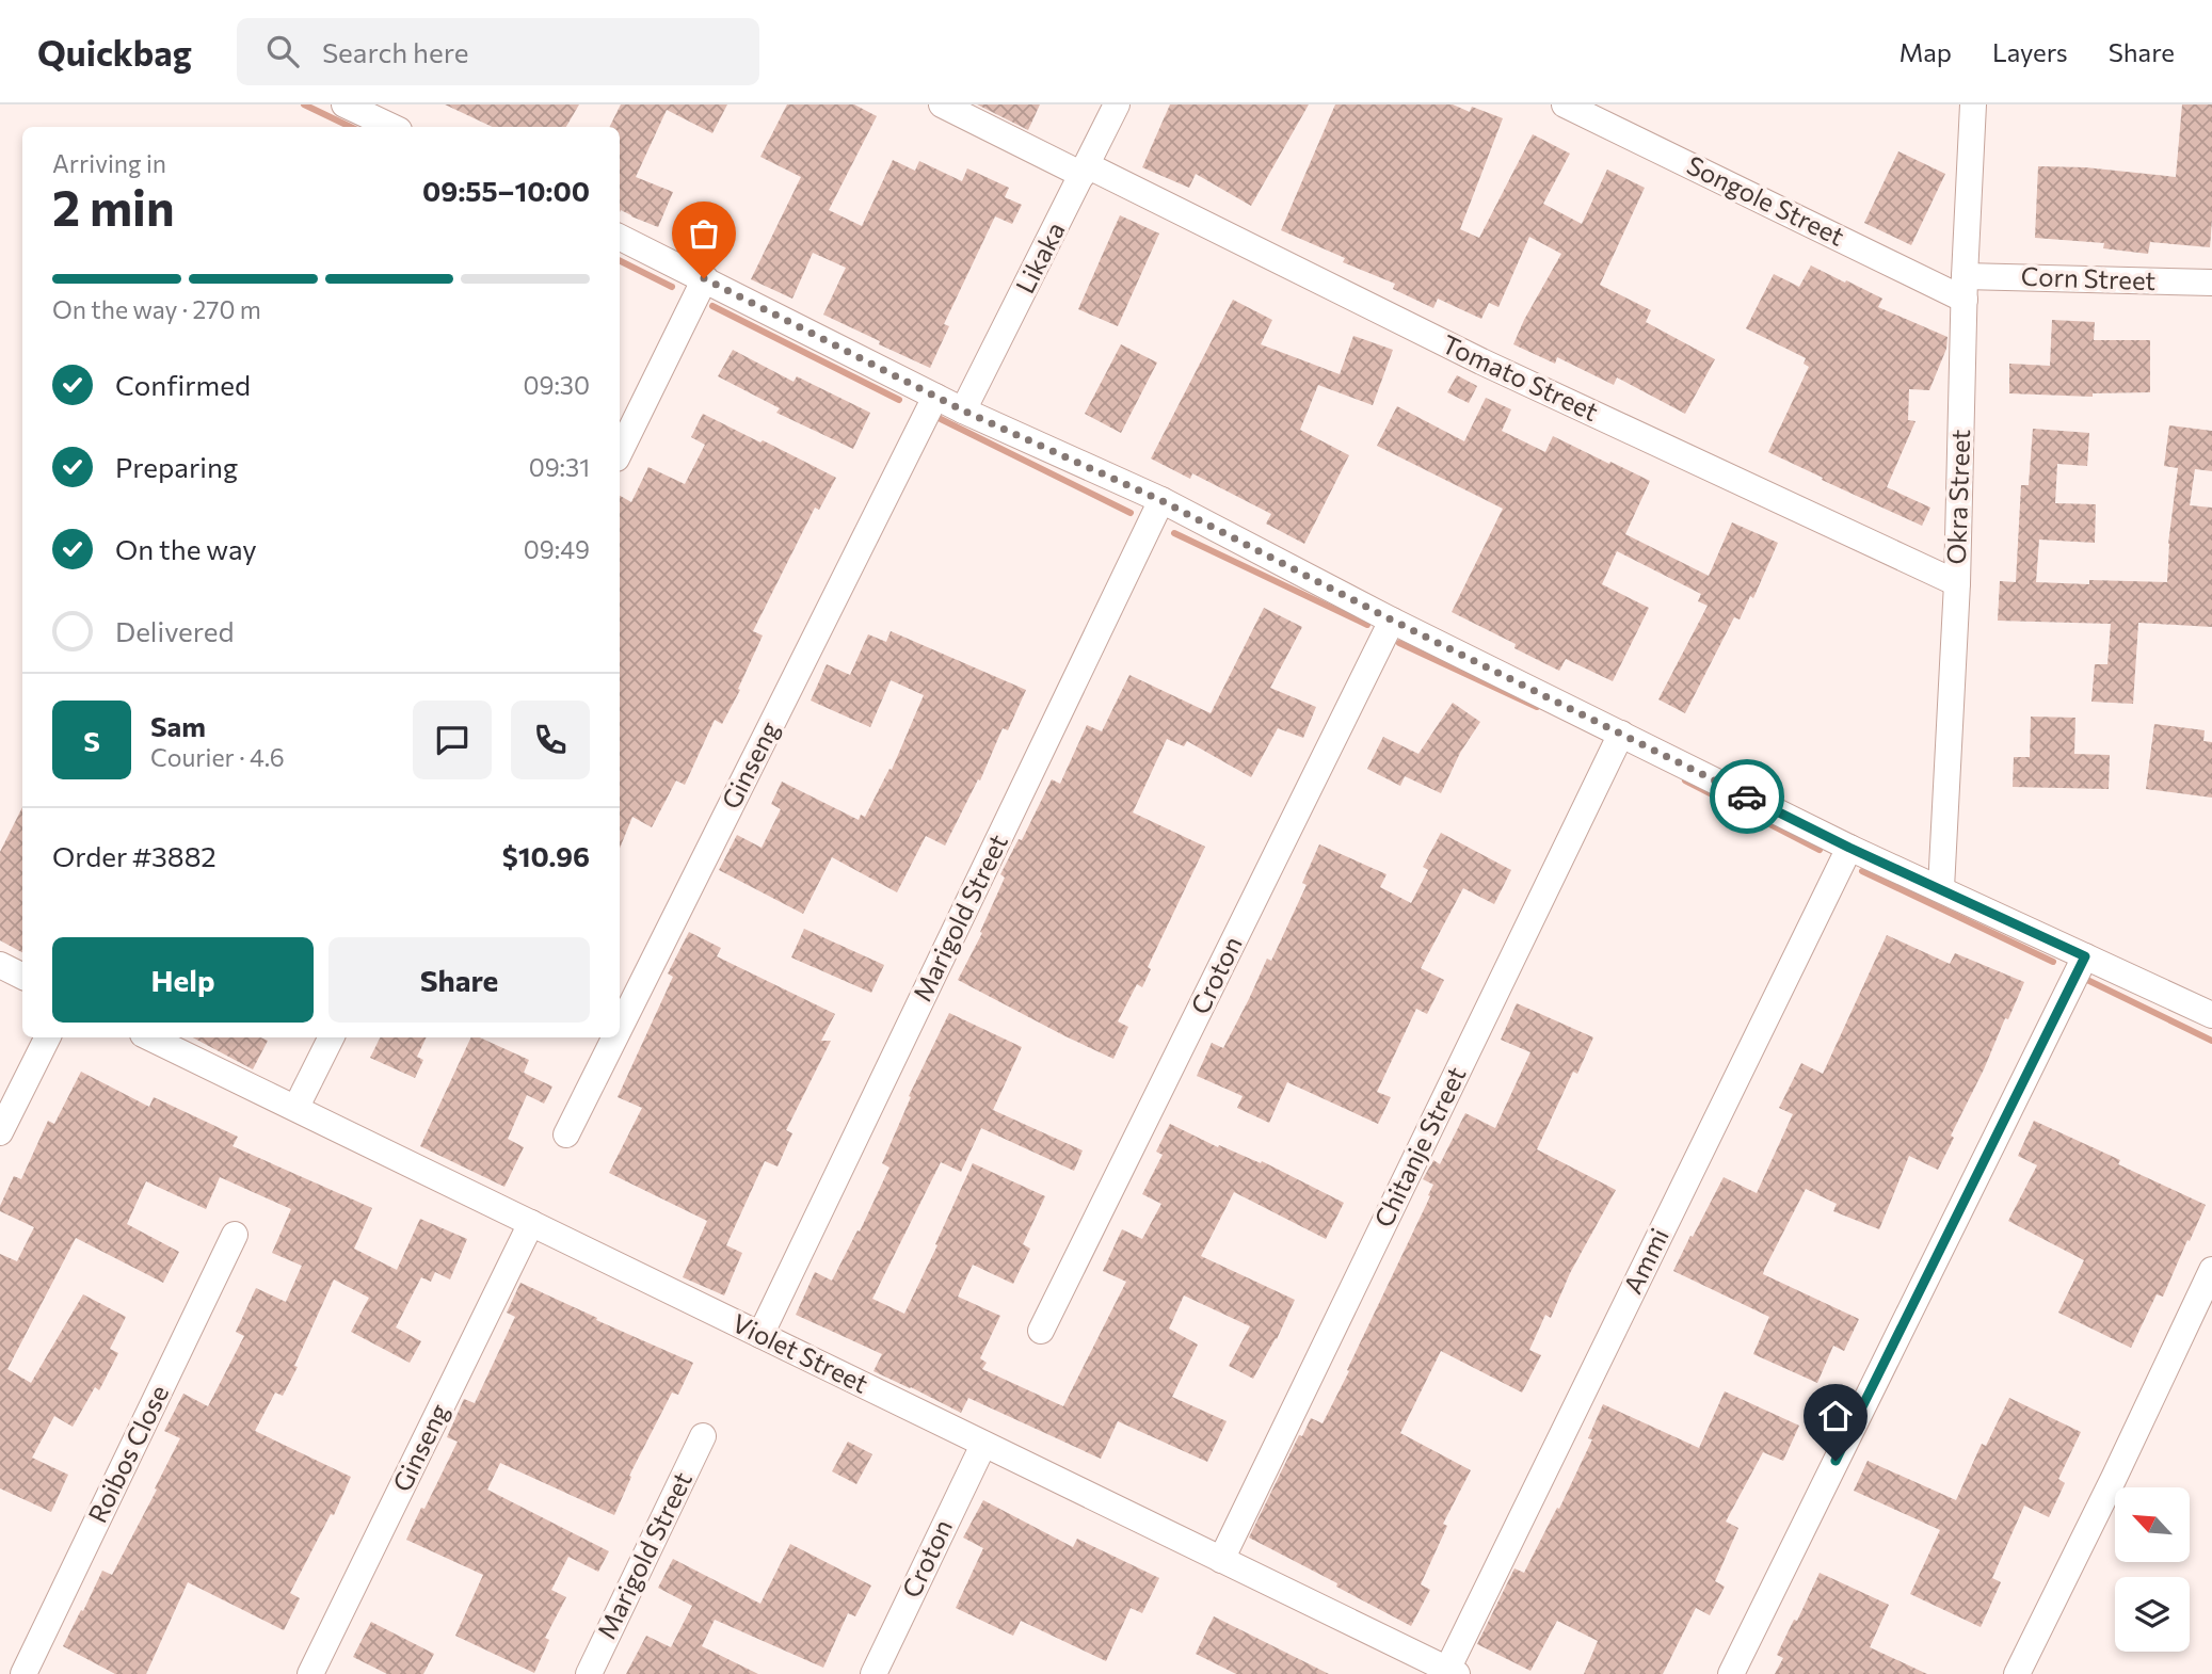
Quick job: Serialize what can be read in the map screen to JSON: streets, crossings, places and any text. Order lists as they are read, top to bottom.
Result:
{
  "streets": {
    "street": [
      "Songole Street",
      "Likaka",
      "Corn Street",
      "Tomato Street",
      "Okra Street",
      "Ginseng",
      "Marigold Street",
      "Croton",
      "Chitanje Street",
      "Ammi",
      "Violet Street",
      "Roibos Close"
    ]
  },
  "crossings": [
    ["Songole Street", "Corn Street"],
    ["Songole Street", "Okra Street"],
    ["Likaka", "Tomato Street"],
    ["Corn Street", "Okra Street"],
    ["Tomato Street", "Okra Street"],
    ["Ginseng", "Violet Street"],
    ["Marigold Street", "Violet Street"],
    ["Croton", "Violet Street"],
    ["Chitanje Street", "Violet Street"],
    ["Ammi", "Violet Street"]
  ],
  "north": "top left",
  "page": {
    "header": "Quickbag",
    "search": "Search here",
    "nav": ["Map", "Layers", "Share"],
    "heading": ["2 min", "Arriving in", "09:55–10:00"],
    "panel": [
      "Sam",
      "Courier · 4.6",
      "Order #3882",
      "$10.96"
    ],
    "bar": "On the way · 270 m",
    "list": [
      ["Confirmed", "09:30"],
      ["Preparing", "09:31"],
      ["On the way", "09:49"],
      "Delivered"
    ],
    "round": "S",
    "buttons": ["Help", "Share"]
  }
}
